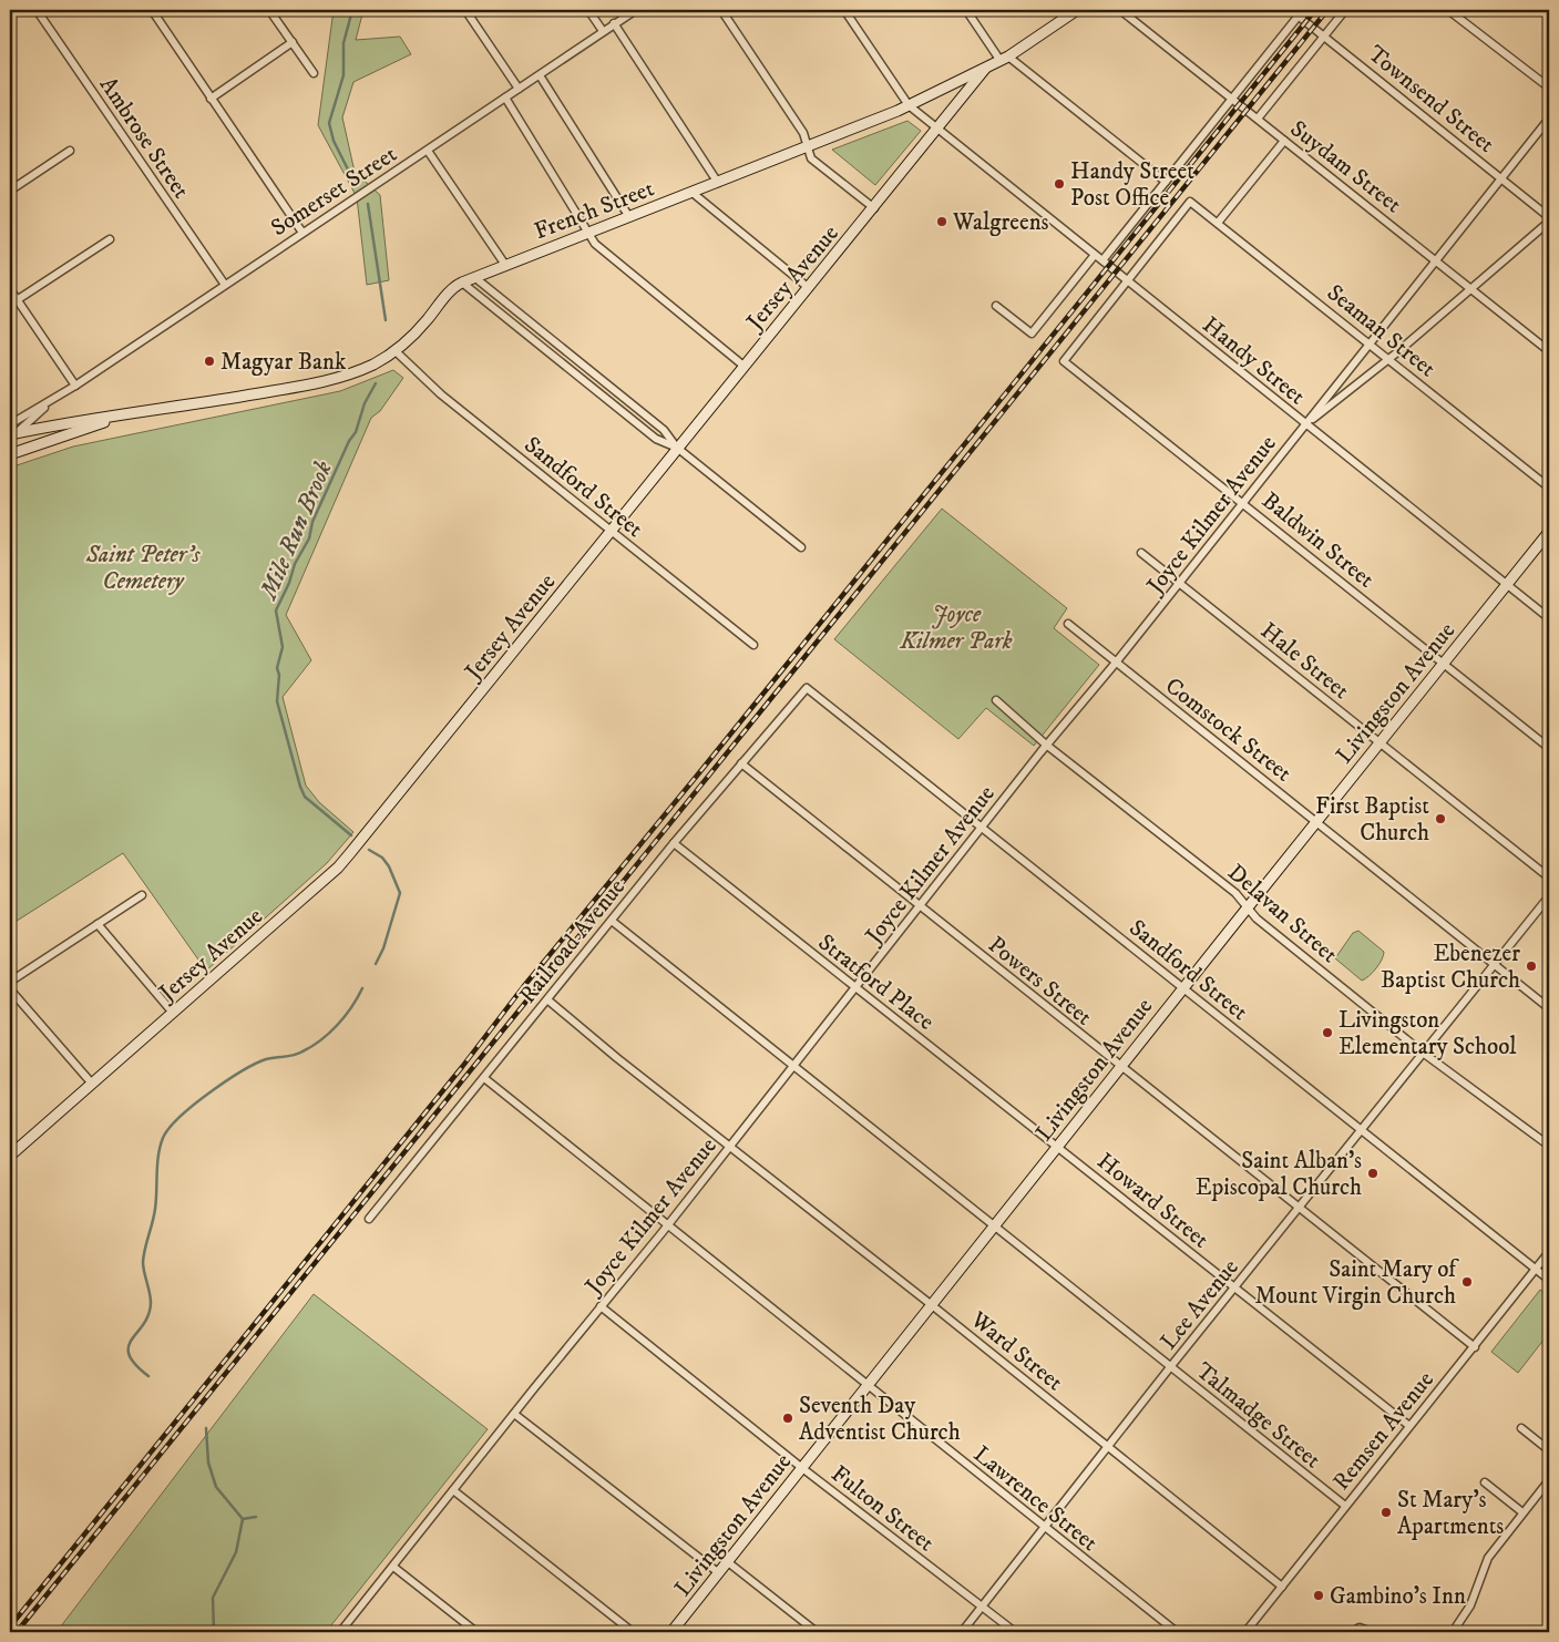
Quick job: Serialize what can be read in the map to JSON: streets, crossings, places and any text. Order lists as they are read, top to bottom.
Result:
{
  "streets": {
    "main road": ["French Street", "Jersey Avenue", "Livingston Avenue"],
    "street": [
      "Townsend Street",
      "Ambrose Street",
      "Suydam Street",
      "Somerset Street",
      "Seaman Street",
      "Handy Street",
      "Sandford Street",
      "Joyce Kilmer Avenue",
      "Baldwin Street",
      "Hale Street",
      "Comstock Street",
      "Delavan Street",
      "Railroad Avenue",
      "Powers Street",
      "Stratford Place",
      "Howard Street",
      "Lee Avenue",
      "Ward Street",
      "Talmadge Street",
      "Remsen Avenue",
      "Lawrence Street",
      "Fulton Street"
    ]
  },
  "crossings": [
    ["Townsend Street", "Joyce Kilmer Avenue"],
    ["Ambrose Street", "Somerset Street"],
    ["Suydam Street", "Joyce Kilmer Avenue"],
    ["Somerset Street", "French Street"],
    ["French Street", "Jersey Avenue"],
    ["French Street", "Handy Street"],
    ["French Street", "Sandford Street"],
    ["Jersey Avenue", "Handy Street"],
    ["Jersey Avenue", "Sandford Street"],
    ["Seaman Street", "Handy Street"],
    ["Seaman Street", "Joyce Kilmer Avenue"],
    ["Seaman Street", "Baldwin Street"],
    ["Handy Street", "Joyce Kilmer Avenue"],
    ["Handy Street", "Baldwin Street"],
    ["Handy Street", "Livingston Avenue"],
    ["Sandford Street", "Joyce Kilmer Avenue"],
    ["Sandford Street", "Livingston Avenue"],
    ["Sandford Street", "Railroad Avenue"],
    ["Sandford Street", "Lee Avenue"],
    ["Sandford Street", "Remsen Avenue"],
    ["Joyce Kilmer Avenue", "Baldwin Street"],
    ["Joyce Kilmer Avenue", "Hale Street"],
    ["Joyce Kilmer Avenue", "Comstock Street"],
    ["Joyce Kilmer Avenue", "Delavan Street"],
    ["Joyce Kilmer Avenue", "Powers Street"],
    ["Joyce Kilmer Avenue", "Stratford Place"],
    ["Joyce Kilmer Avenue", "Ward Street"],
    ["Joyce Kilmer Avenue", "Talmadge Street"],
    ["Joyce Kilmer Avenue", "Lawrence Street"],
    ["Joyce Kilmer Avenue", "Fulton Street"],
    ["Baldwin Street", "Livingston Avenue"],
    ["Hale Street", "Livingston Avenue"],
    ["Livingston Avenue", "Comstock Street"],
    ["Livingston Avenue", "Delavan Street"],
    ["Livingston Avenue", "Powers Street"],
    ["Livingston Avenue", "Stratford Place"],
    ["Livingston Avenue", "Howard Street"],
    ["Livingston Avenue", "Ward Street"],
    ["Livingston Avenue", "Talmadge Street"],
    ["Livingston Avenue", "Lawrence Street"],
    ["Livingston Avenue", "Fulton Street"],
    ["Comstock Street", "Lee Avenue"],
    ["Delavan Street", "Lee Avenue"],
    ["Railroad Avenue", "Powers Street"],
    ["Railroad Avenue", "Stratford Place"],
    ["Railroad Avenue", "Ward Street"],
    ["Railroad Avenue", "Talmadge Street"],
    ["Railroad Avenue", "Lawrence Street"],
    ["Powers Street", "Lee Avenue"],
    ["Powers Street", "Remsen Avenue"],
    ["Stratford Place", "Howard Street"],
    ["Howard Street", "Lee Avenue"],
    ["Howard Street", "Remsen Avenue"],
    ["Lee Avenue", "Ward Street"],
    ["Lee Avenue", "Talmadge Street"],
    ["Lee Avenue", "Lawrence Street"],
    ["Lee Avenue", "Fulton Street"],
    ["Ward Street", "Remsen Avenue"],
    ["Talmadge Street", "Remsen Avenue"]
  ],
  "water": ["Mile Run Brook"],
  "parks": ["Saint Peter's Cemetery", "Joyce Kilmer Park"],
  "places": [
    "Handy Street Post Office",
    "Walgreens",
    "Magyar Bank",
    "First Baptist Church",
    "Ebenezer Baptist Church",
    "Livingston Elementary School",
    "Saint Alban's Episcopal Church",
    "Saint Mary of Mount Virgin Church",
    "Seventh Day Adventist Church",
    "St Mary's Apartments",
    "Gambino's Inn"
  ]
}
